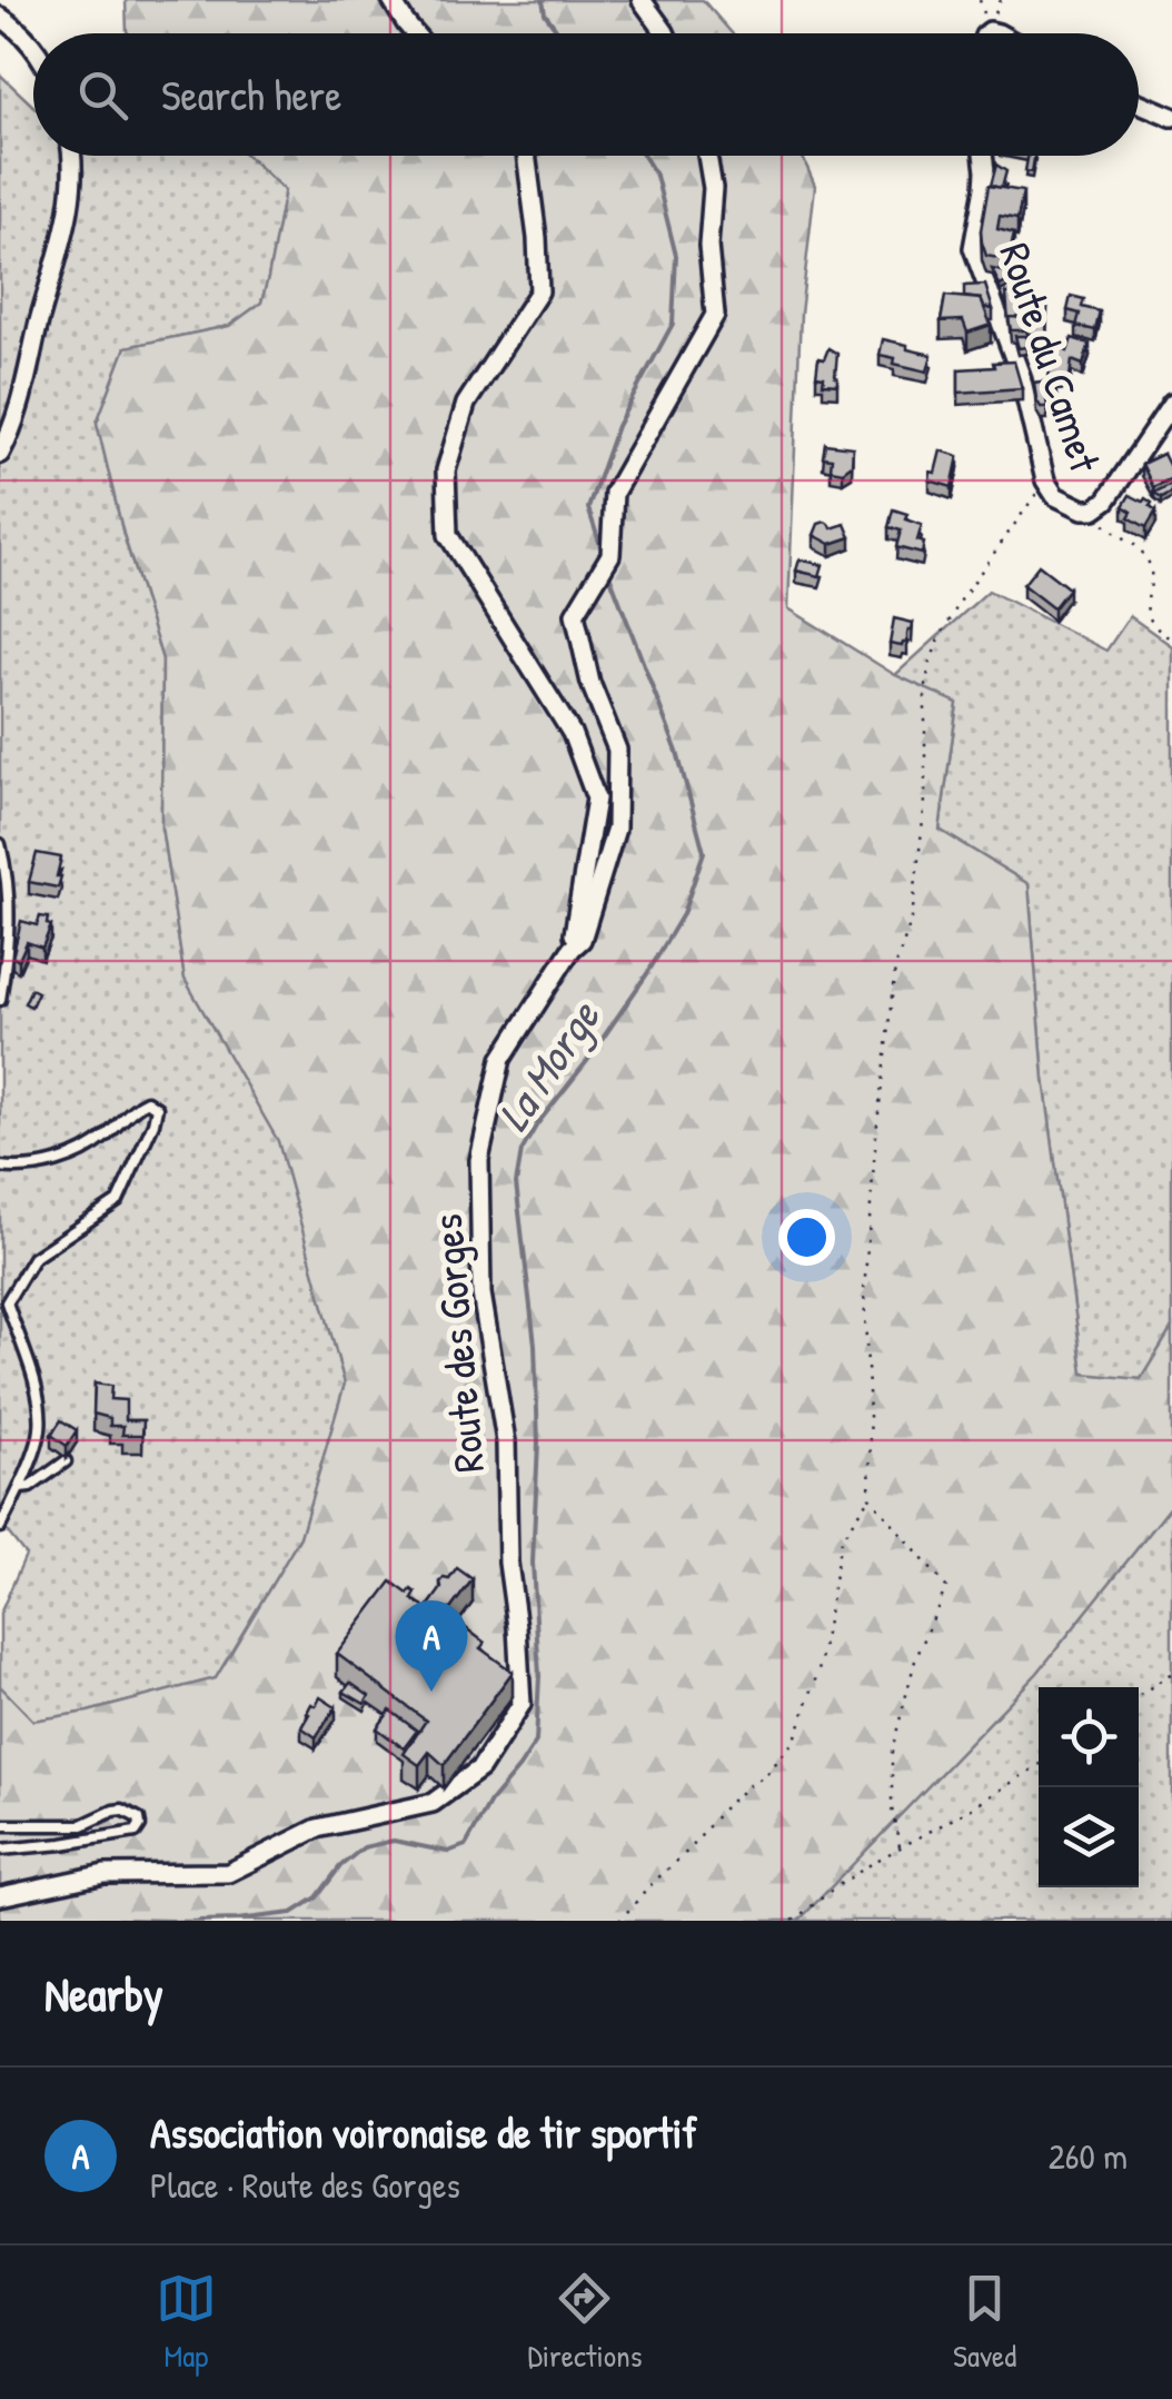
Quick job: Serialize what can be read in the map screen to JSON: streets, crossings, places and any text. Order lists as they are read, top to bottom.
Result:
{
  "streets": {
    "street": ["Route du Camet", "Route des Gorges"]
  },
  "water": ["La Morge"],
  "page": {
    "search": "Search here",
    "pins": "A",
    "heading": "Nearby",
    "list": [
      {
        "mark": "A",
        "name": "Association voironaise de tir sportif",
        "note": "Place · Route des Gorges",
        "value": "260 m"
      }
    ],
    "nav": ["Map", "Directions", "Saved"]
  }
}
